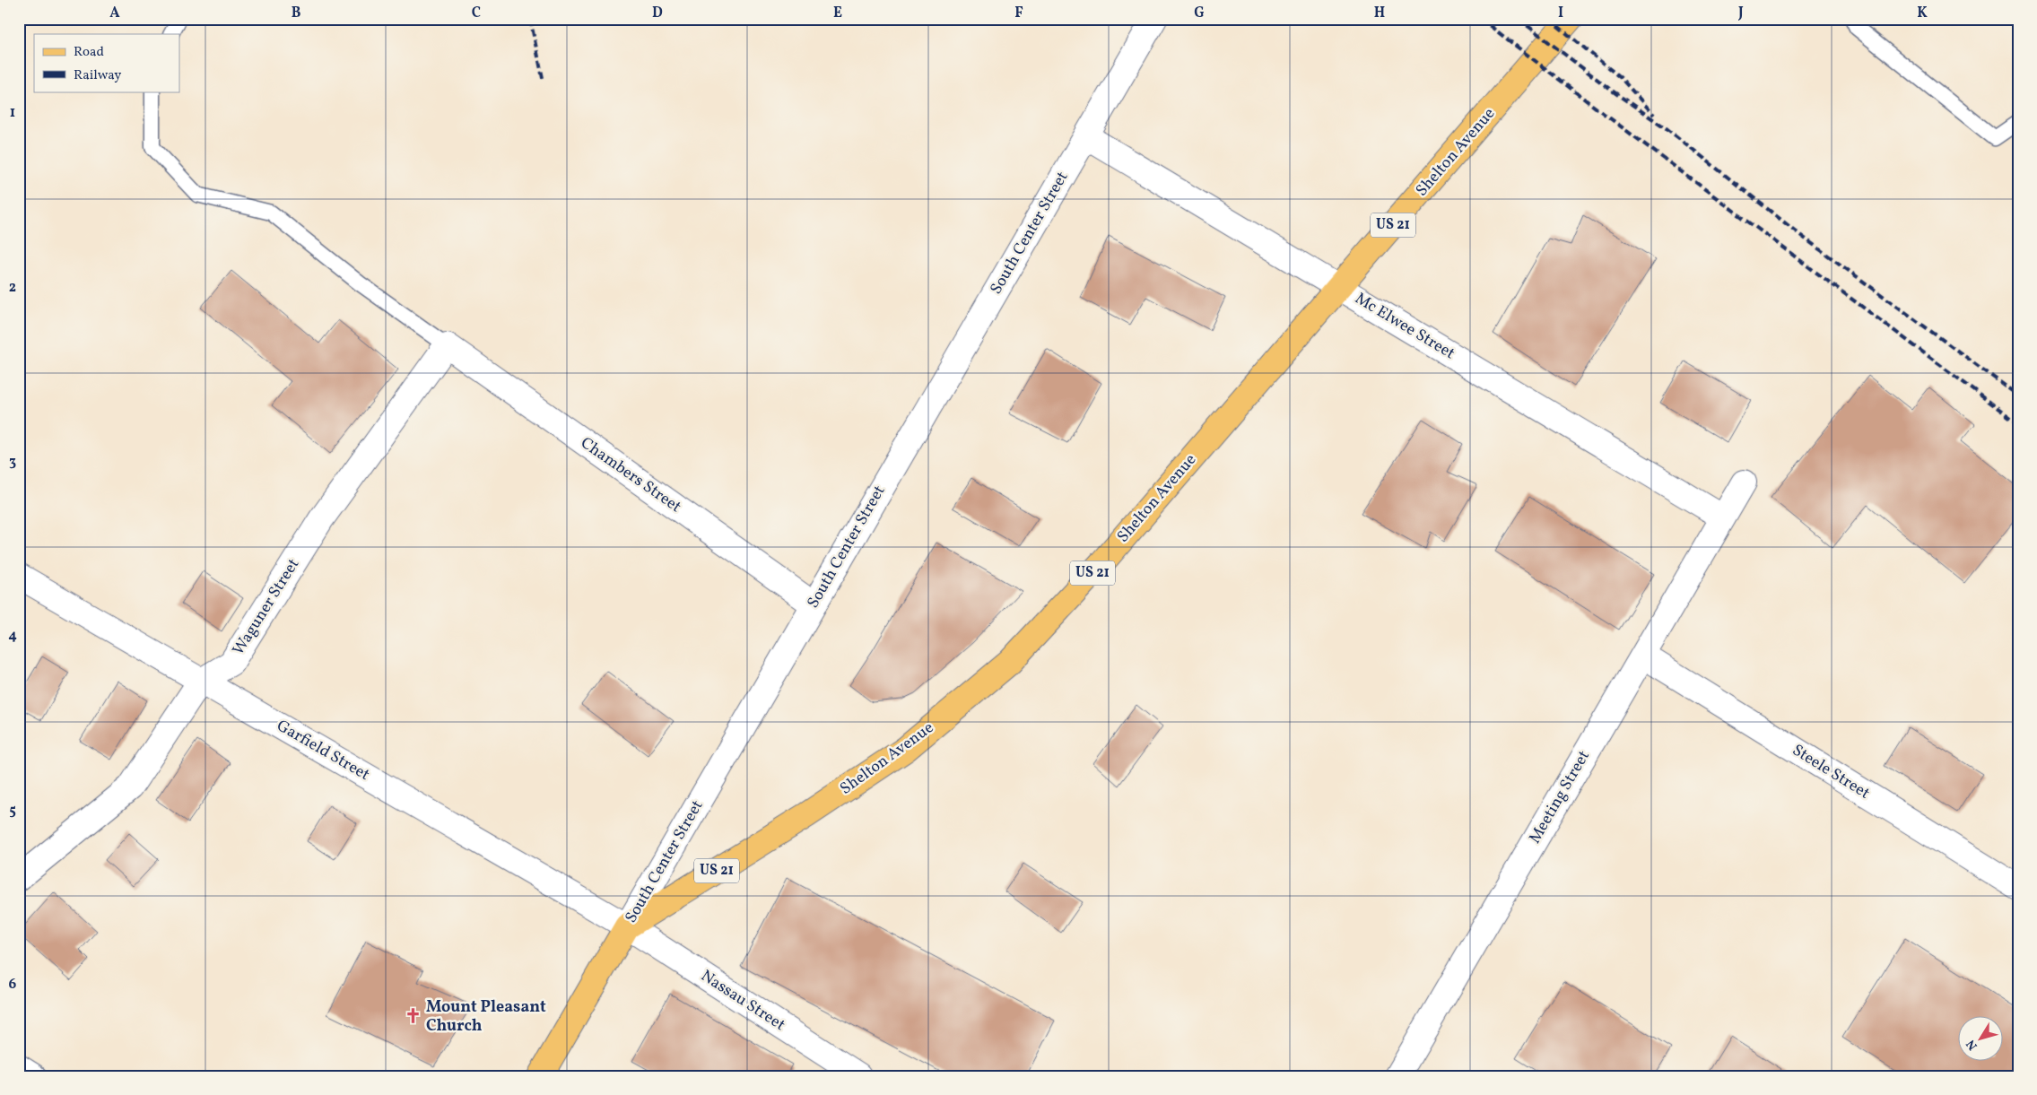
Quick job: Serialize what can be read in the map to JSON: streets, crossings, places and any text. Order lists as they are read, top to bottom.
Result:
{
  "streets": {
    "main road": ["Shelton Avenue", "US 21", "South Center Street"],
    "street": [
      "Mc Elwee Street",
      "Chambers Street",
      "Waguner Street",
      "Garfield Street",
      "Steele Street",
      "Meeting Street",
      "Nassau Street"
    ]
  },
  "crossings": [
    ["Shelton Avenue", "South Center Street"],
    ["Shelton Avenue", "Mc Elwee Street"],
    ["Shelton Avenue", "Garfield Street"],
    ["Shelton Avenue", "Nassau Street"],
    ["South Center Street", "Mc Elwee Street"],
    ["South Center Street", "Chambers Street"],
    ["South Center Street", "Garfield Street"],
    ["South Center Street", "Nassau Street"],
    ["Mc Elwee Street", "Meeting Street"],
    ["Chambers Street", "Waguner Street"],
    ["Waguner Street", "Garfield Street"],
    ["Garfield Street", "Nassau Street"],
    ["Steele Street", "Meeting Street"]
  ],
  "places": {
    "church": ["Mount Pleasant Church"]
  },
  "legend": ["Road", "Railway"],
  "north": "bottom left",
  "grid": {
    "columns": [
      "A",
      "B",
      "C",
      "D",
      "E",
      "F",
      "G",
      "H",
      "I",
      "J",
      "K"
    ],
    "rows": [
      "1",
      "2",
      "3",
      "4",
      "5",
      "6"
    ]
  }
}
